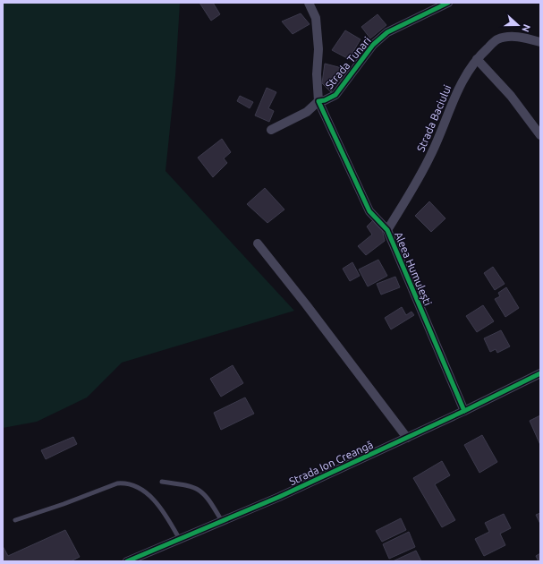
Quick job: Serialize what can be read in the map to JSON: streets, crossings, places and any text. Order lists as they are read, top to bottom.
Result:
{
  "streets": {
    "street": [
      "Strada Tunari",
      "Strada Baciului",
      "Aleea Humulești",
      "Strada Ion Creangă"
    ]
  },
  "crossings": [
    ["Strada Tunari", "Aleea Humulești"],
    ["Strada Baciului", "Aleea Humulești"],
    ["Aleea Humulești", "Strada Ion Creangă"]
  ],
  "north": "right"
}
